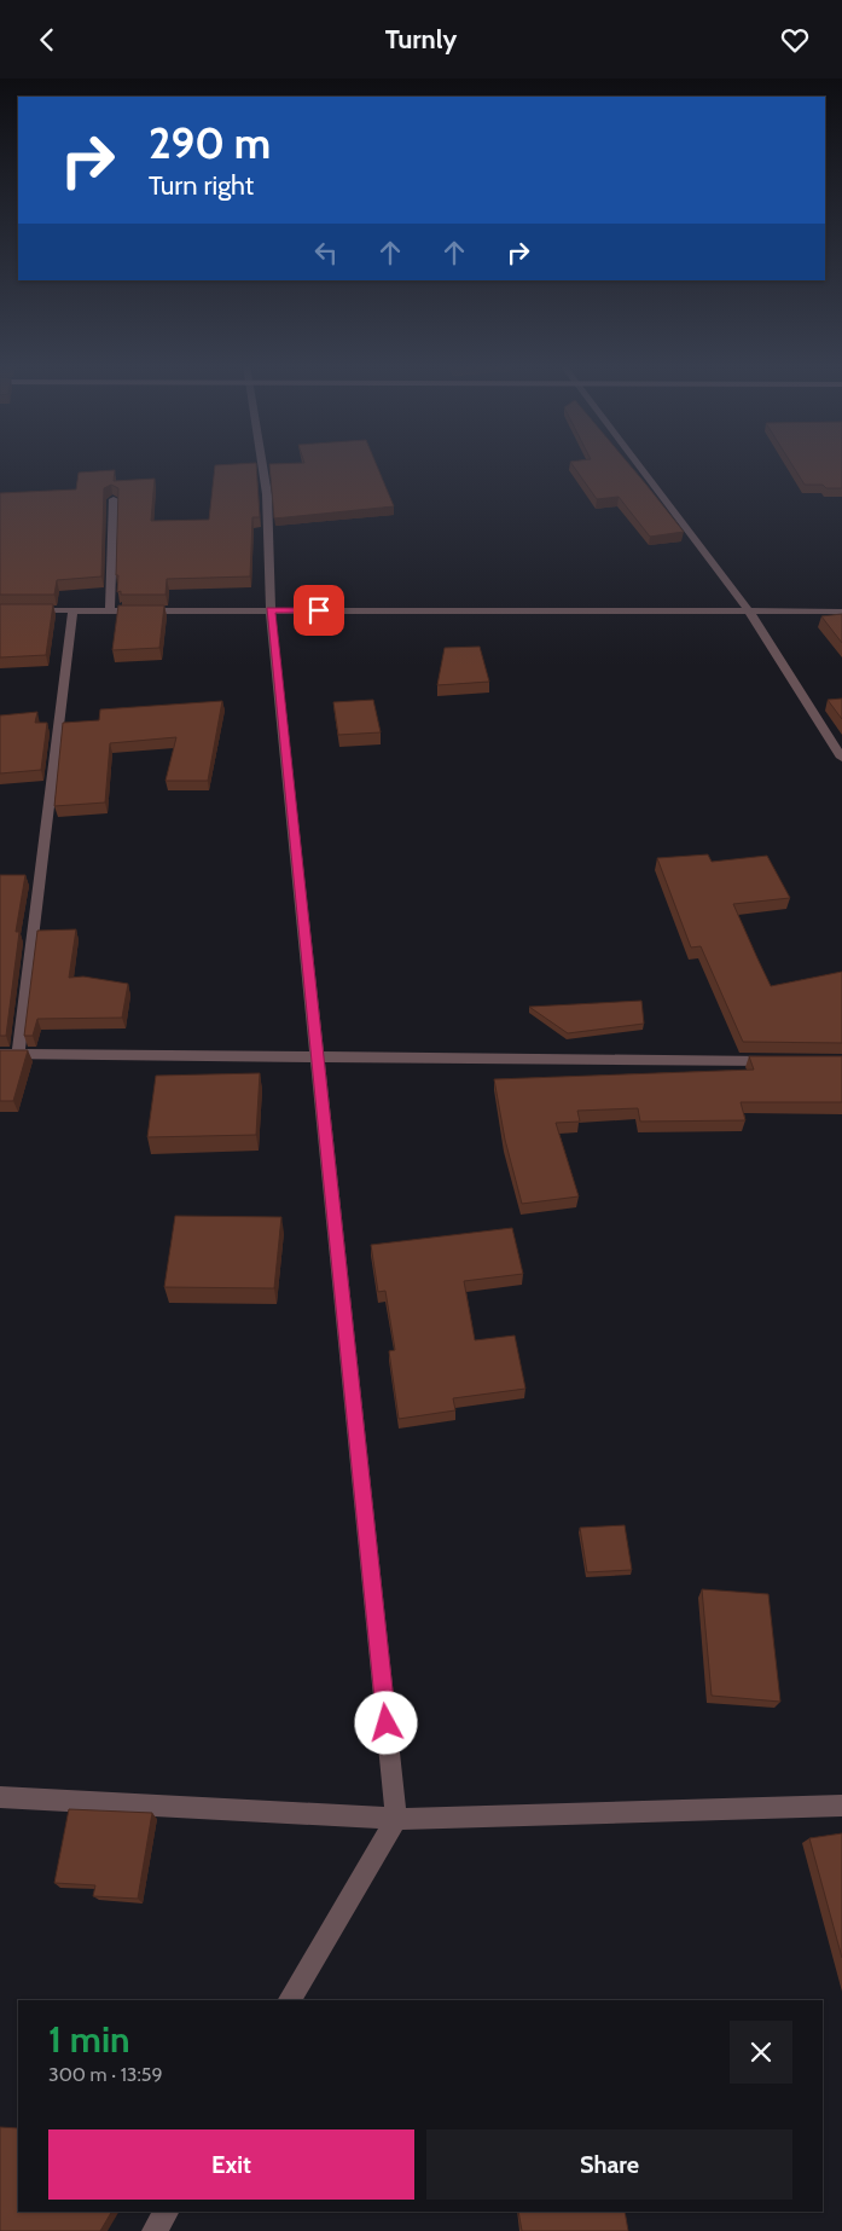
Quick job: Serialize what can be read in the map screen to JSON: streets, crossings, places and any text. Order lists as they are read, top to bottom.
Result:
{
  "page": {
    "header": "Turnly",
    "turn": ["290 m", "Turn right"],
    "heading": ["1 min", "300 m · 13:59"],
    "buttons": ["Exit", "Share"]
  }
}
